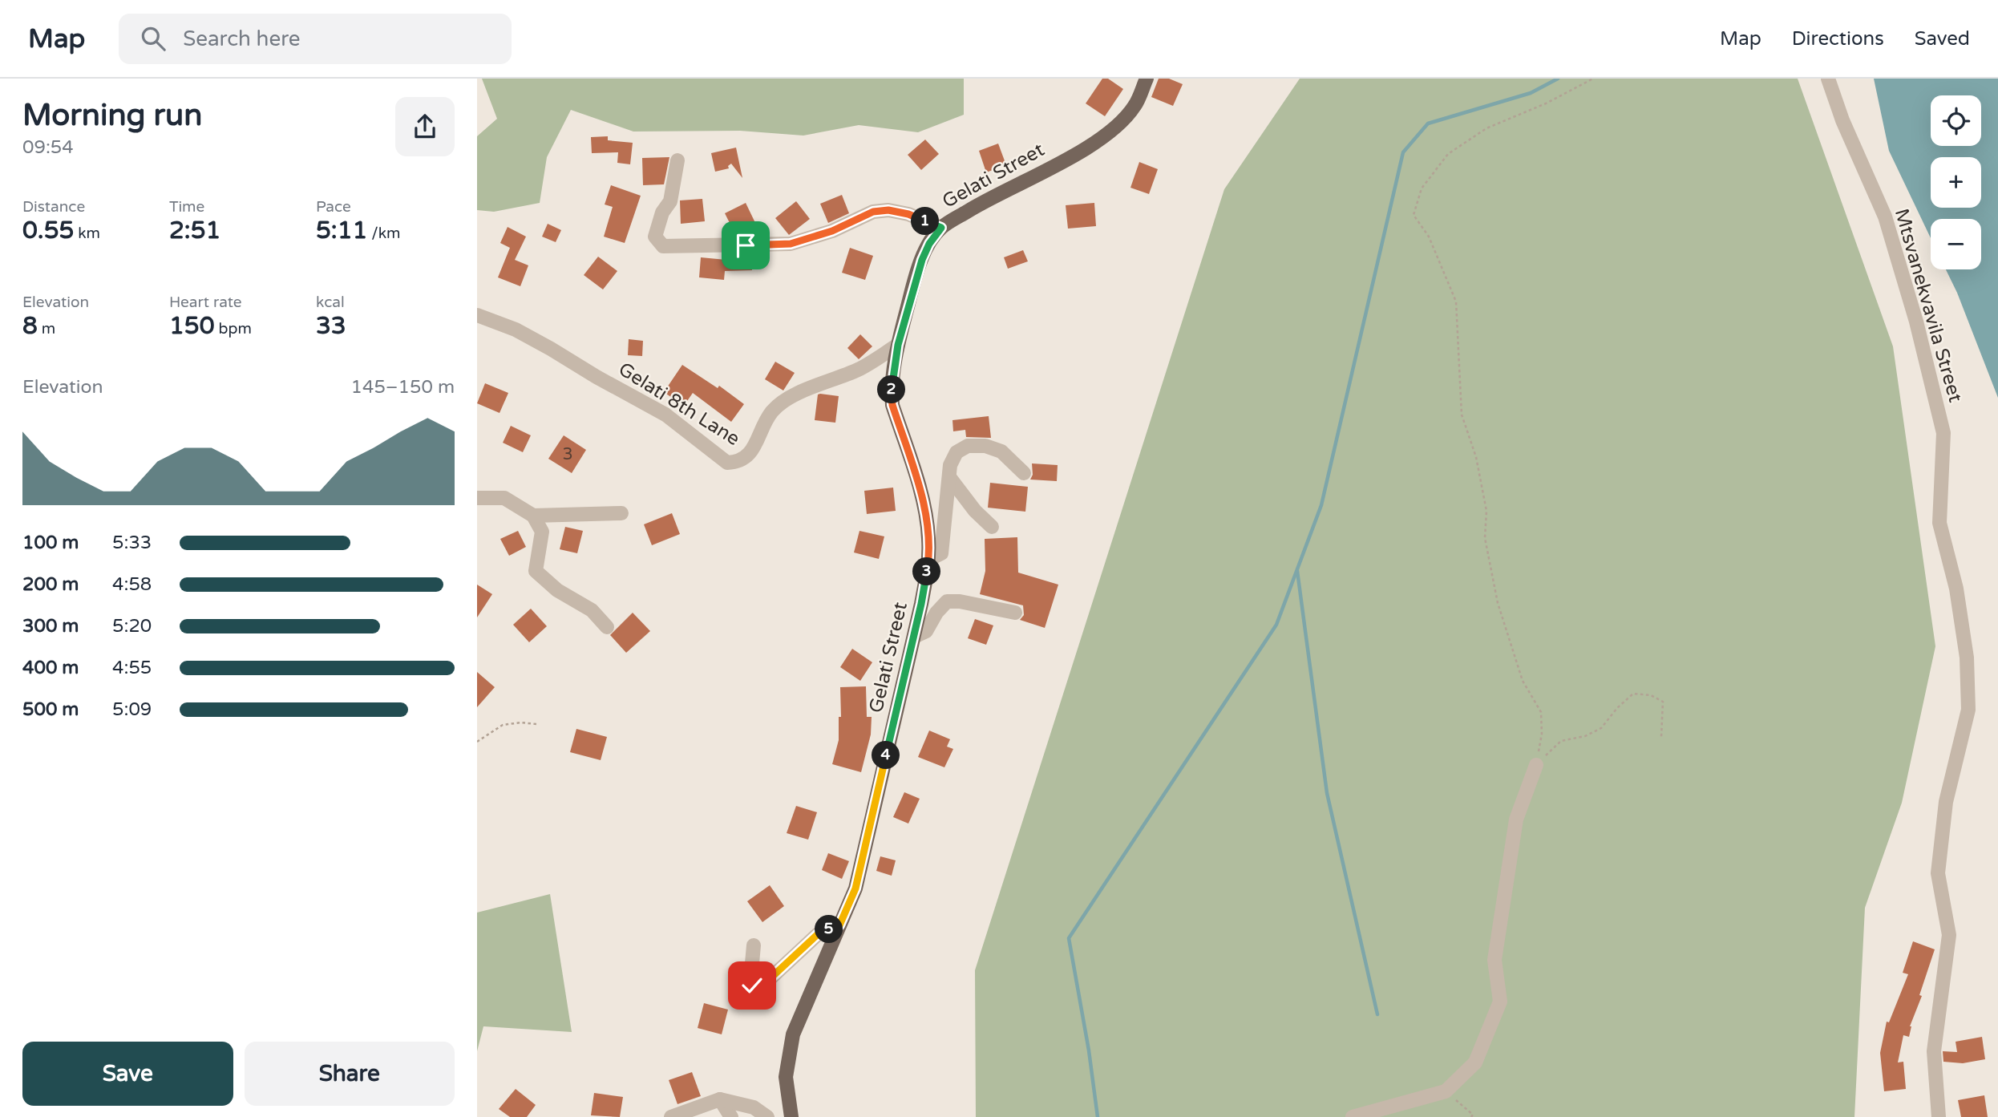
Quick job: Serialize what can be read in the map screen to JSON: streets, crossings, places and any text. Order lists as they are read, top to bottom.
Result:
{
  "streets": {
    "main road": ["Gelati Street"],
    "street": ["Mtsvanekvavila Street", "Gelati 8th Lane"]
  },
  "crossings": [
    ["Gelati Street", "Gelati 8th Lane"]
  ],
  "house_numbers": ["3"],
  "page": {
    "header": "Map",
    "search": "Search here",
    "nav": ["Map", "Directions", "Saved"],
    "heading": ["Morning run", "09:54"],
    "map_buttons": ["+", "−"],
    "stats": [
      ["Distance", "0.55 km"],
      ["Time", "2:51"],
      ["Pace", "5:11 /km"],
      ["Elevation", "8 m"],
      ["Heart rate", "150 bpm"],
      ["kcal", "33"]
    ],
    "pins": [
      "1",
      "2",
      "3",
      "4",
      "5"
    ],
    "chart": ["Elevation", "145–150 m"],
    "list": [
      {
        "name": "100 m",
        "note": "5:33"
      },
      {
        "name": "200 m",
        "note": "4:58"
      },
      {
        "name": "300 m",
        "note": "5:20"
      },
      {
        "name": "400 m",
        "note": "4:55"
      },
      {
        "name": "500 m",
        "note": "5:09"
      }
    ],
    "buttons": ["Save", "Share"]
  }
}
